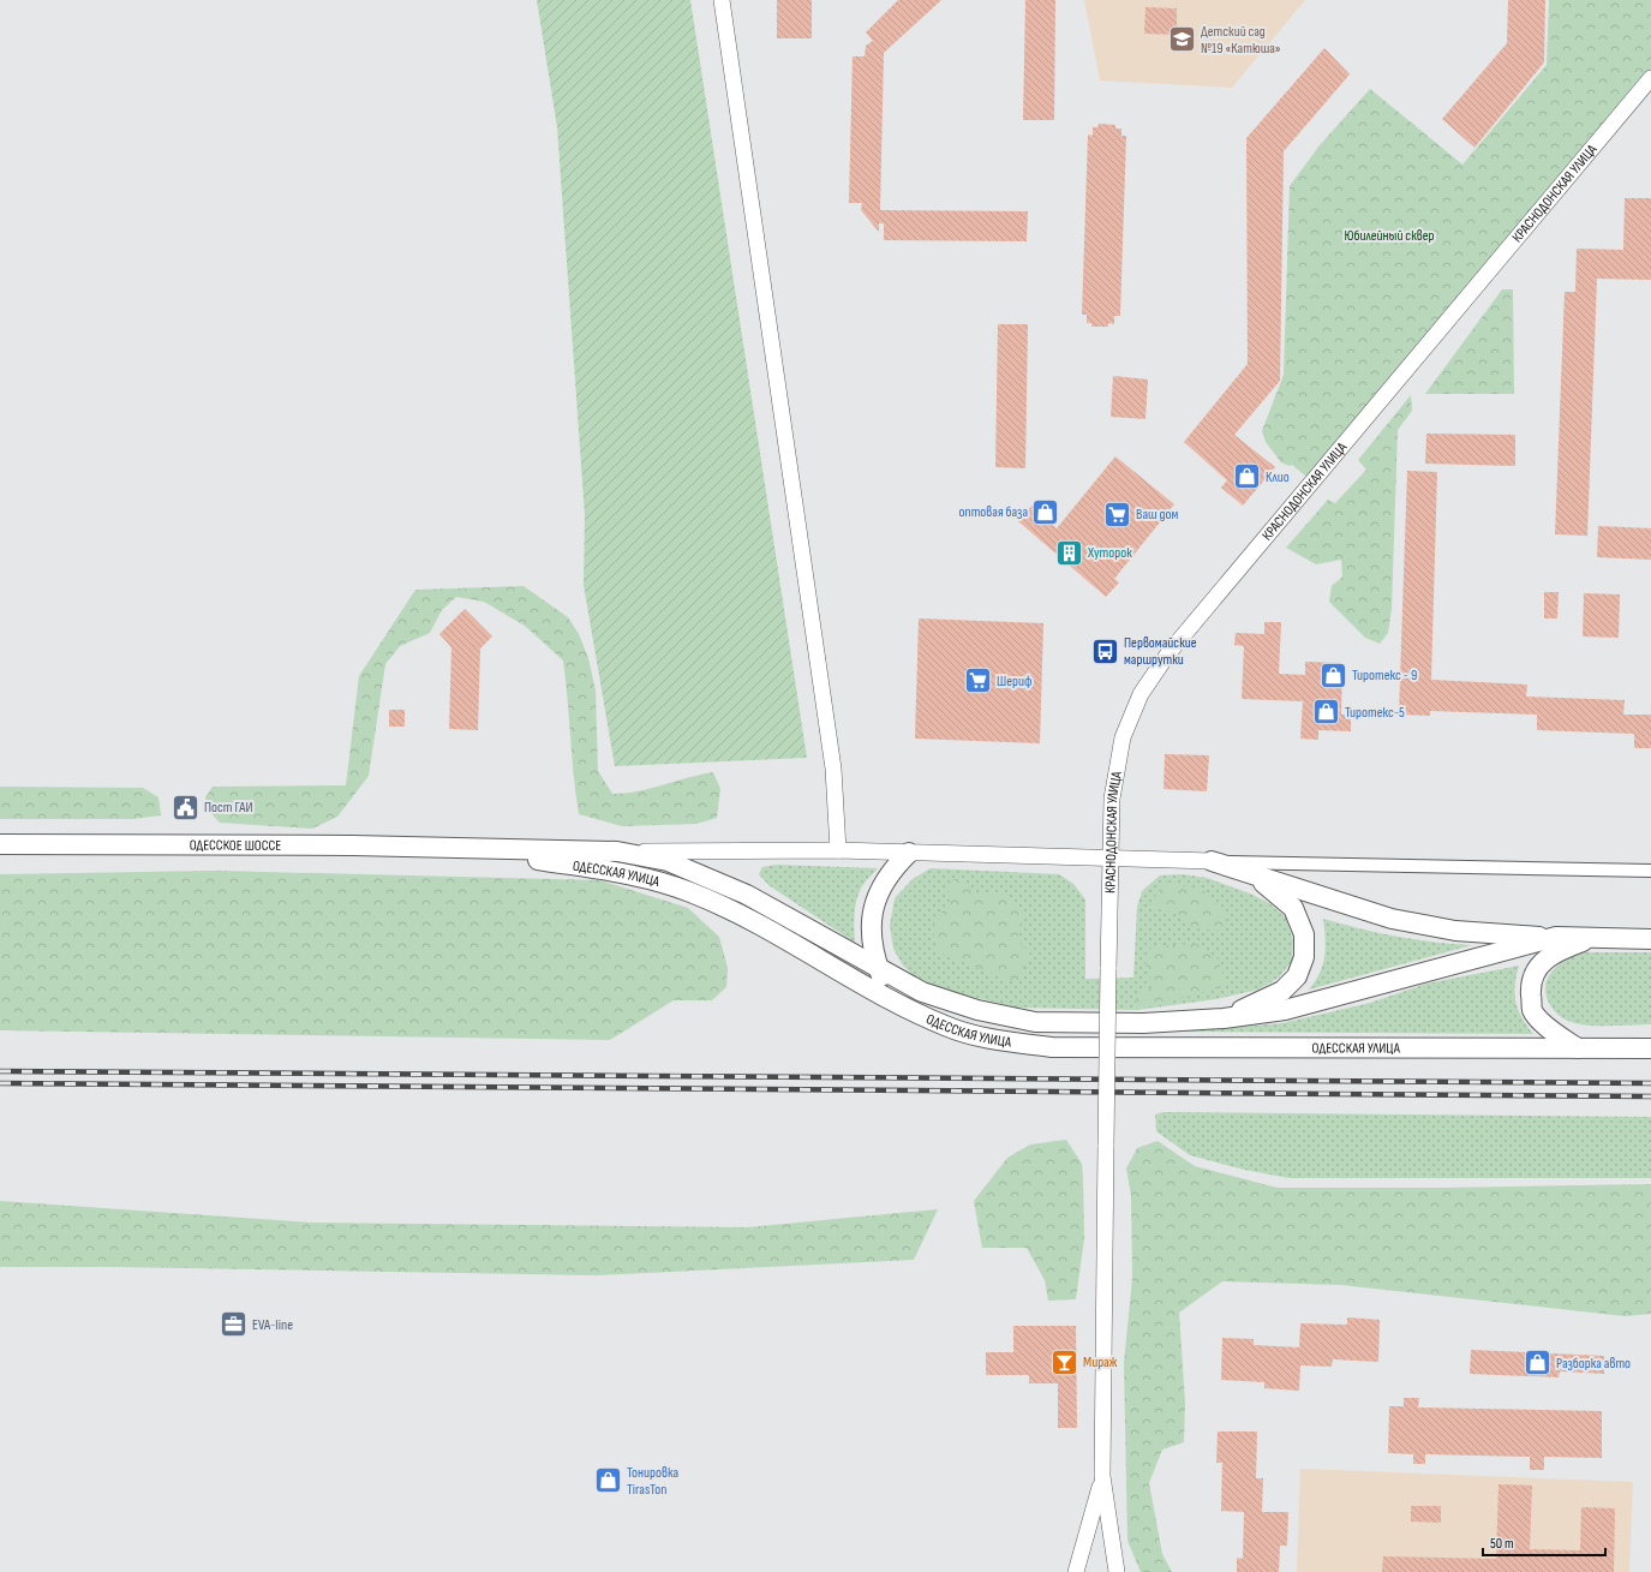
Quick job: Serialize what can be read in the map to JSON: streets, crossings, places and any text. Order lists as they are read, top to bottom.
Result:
{
  "streets": {
    "main road": ["ОДЕССКОЕ ШОССЕ", "ОДЕССКАЯ УЛИЦА"],
    "street": ["КРАСНОДОНСКАЯ УЛИЦА"]
  },
  "crossings": [
    ["КРАСНОДОНСКАЯ УЛИЦА", "ОДЕССКАЯ УЛИЦА"],
    ["ОДЕССКОЕ ШОССЕ", "ОДЕССКАЯ УЛИЦА"]
  ],
  "parks": ["Юбилейный сквер"],
  "places": {
    "school or university": ["Детский сад №19 «Катюша»"],
    "shop": [
      "Клио",
      "оптовая база",
      "Тиротекс - 9",
      "Тиротекс-5",
      "Разборка авто",
      "Тонировка TirasTon"
    ],
    "supermarket": ["Ваш дом", "Шериф"],
    "building": ["Хуторок"],
    "bus stop": ["Первомайские маршрутки"],
    "public building": ["Пост ГАИ"],
    "office": ["EVA-line"],
    "bar": ["Мираж"]
  },
  "scale_bar": "50 m"
}
